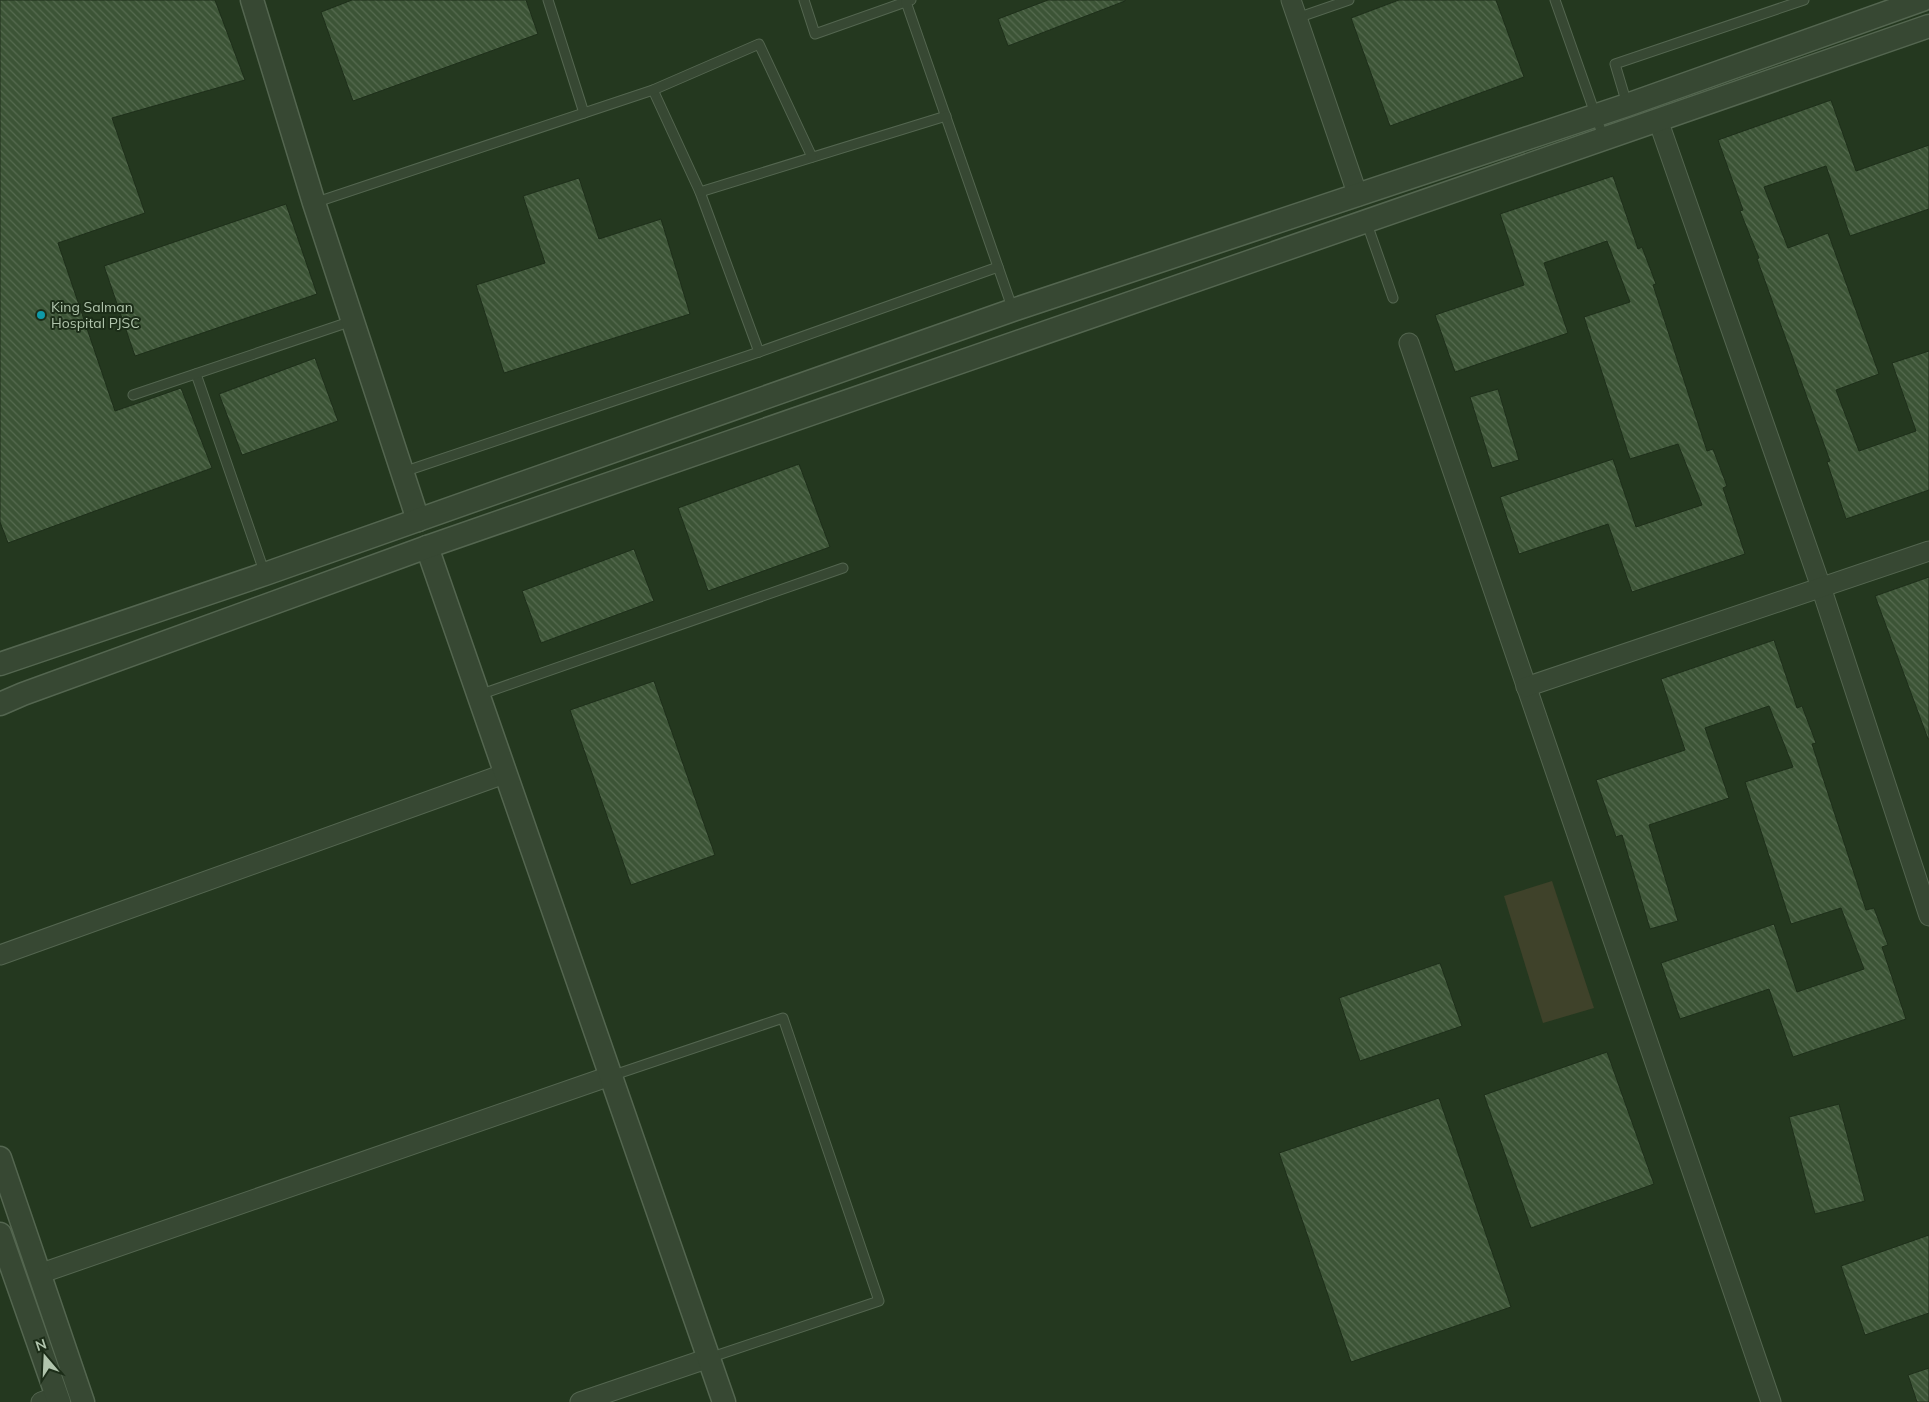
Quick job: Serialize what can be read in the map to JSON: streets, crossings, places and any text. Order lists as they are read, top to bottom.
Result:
{
  "places": ["King Salman Hospital PJSC"],
  "north": "top"
}
